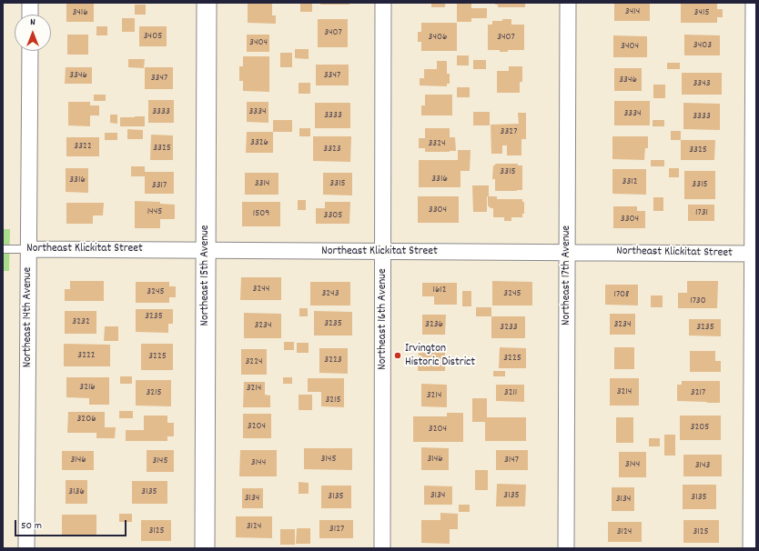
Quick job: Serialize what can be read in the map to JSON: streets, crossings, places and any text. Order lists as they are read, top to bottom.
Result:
{
  "streets": {
    "street": [
      "Northeast Klickitat Street",
      "Northeast 15th Avenue",
      "Northeast 17th Avenue",
      "Northeast 14th Avenue",
      "Northeast 16th Avenue"
    ]
  },
  "crossings": [
    ["Northeast Klickitat Street", "Northeast 15th Avenue"],
    ["Northeast Klickitat Street", "Northeast 17th Avenue"],
    ["Northeast Klickitat Street", "Northeast 14th Avenue"],
    ["Northeast Klickitat Street", "Northeast 16th Avenue"]
  ],
  "places": ["Irvington Historic District"],
  "house_numbers": [
    "3414",
    "3416",
    "3415",
    "3407",
    "3405",
    "3406",
    "3407",
    "3404",
    "3403",
    "3404",
    "3346",
    "3347",
    "3347",
    "3346",
    "3343",
    "3333",
    "3334",
    "3334",
    "3333",
    "3333",
    "3327",
    "3326",
    "3324",
    "3322",
    "3325",
    "3323",
    "3325",
    "3315",
    "3316",
    "3316",
    "3312",
    "3314",
    "3315",
    "3315",
    "3317",
    "3304",
    "1445",
    "1731",
    "1509",
    "3305",
    "3304",
    "3244",
    "1612",
    "3245",
    "3243",
    "3245",
    "1708",
    "1730",
    "3235",
    "3232",
    "3235",
    "3236",
    "3234",
    "3234",
    "3233",
    "3235",
    "3222",
    "3225",
    "3225",
    "3223",
    "3224",
    "3216",
    "3214",
    "3214",
    "3215",
    "3211",
    "3217",
    "3214",
    "3215",
    "3206",
    "3204",
    "3205",
    "3204",
    "3145",
    "3146",
    "3146",
    "3147",
    "3145",
    "3144",
    "3144",
    "3143",
    "3136",
    "3135",
    "3134",
    "3135",
    "3135",
    "3135",
    "3134",
    "3134",
    "3124",
    "3127",
    "3125",
    "3124",
    "3125"
  ],
  "scale_bar": "50 m",
  "north": "top"
}
